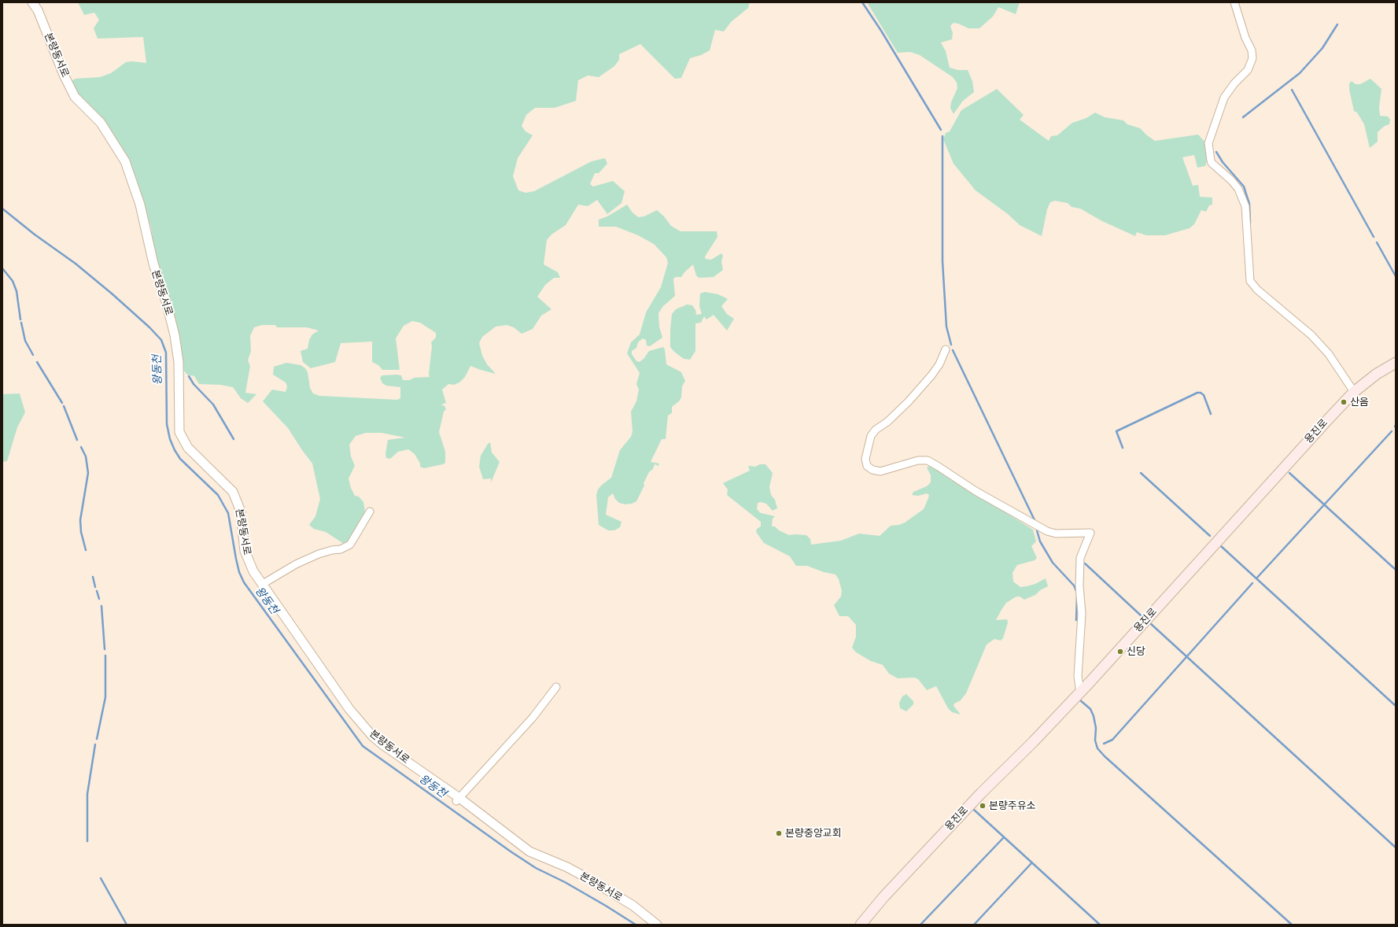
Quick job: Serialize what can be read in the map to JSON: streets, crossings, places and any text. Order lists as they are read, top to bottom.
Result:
{
  "streets": {
    "main road": ["용진로"],
    "street": ["본량동서로"]
  },
  "water": ["왕동천"],
  "places": [
    "산음",
    "신당",
    "본량주유소",
    "본량중앙교회"
  ]
}
